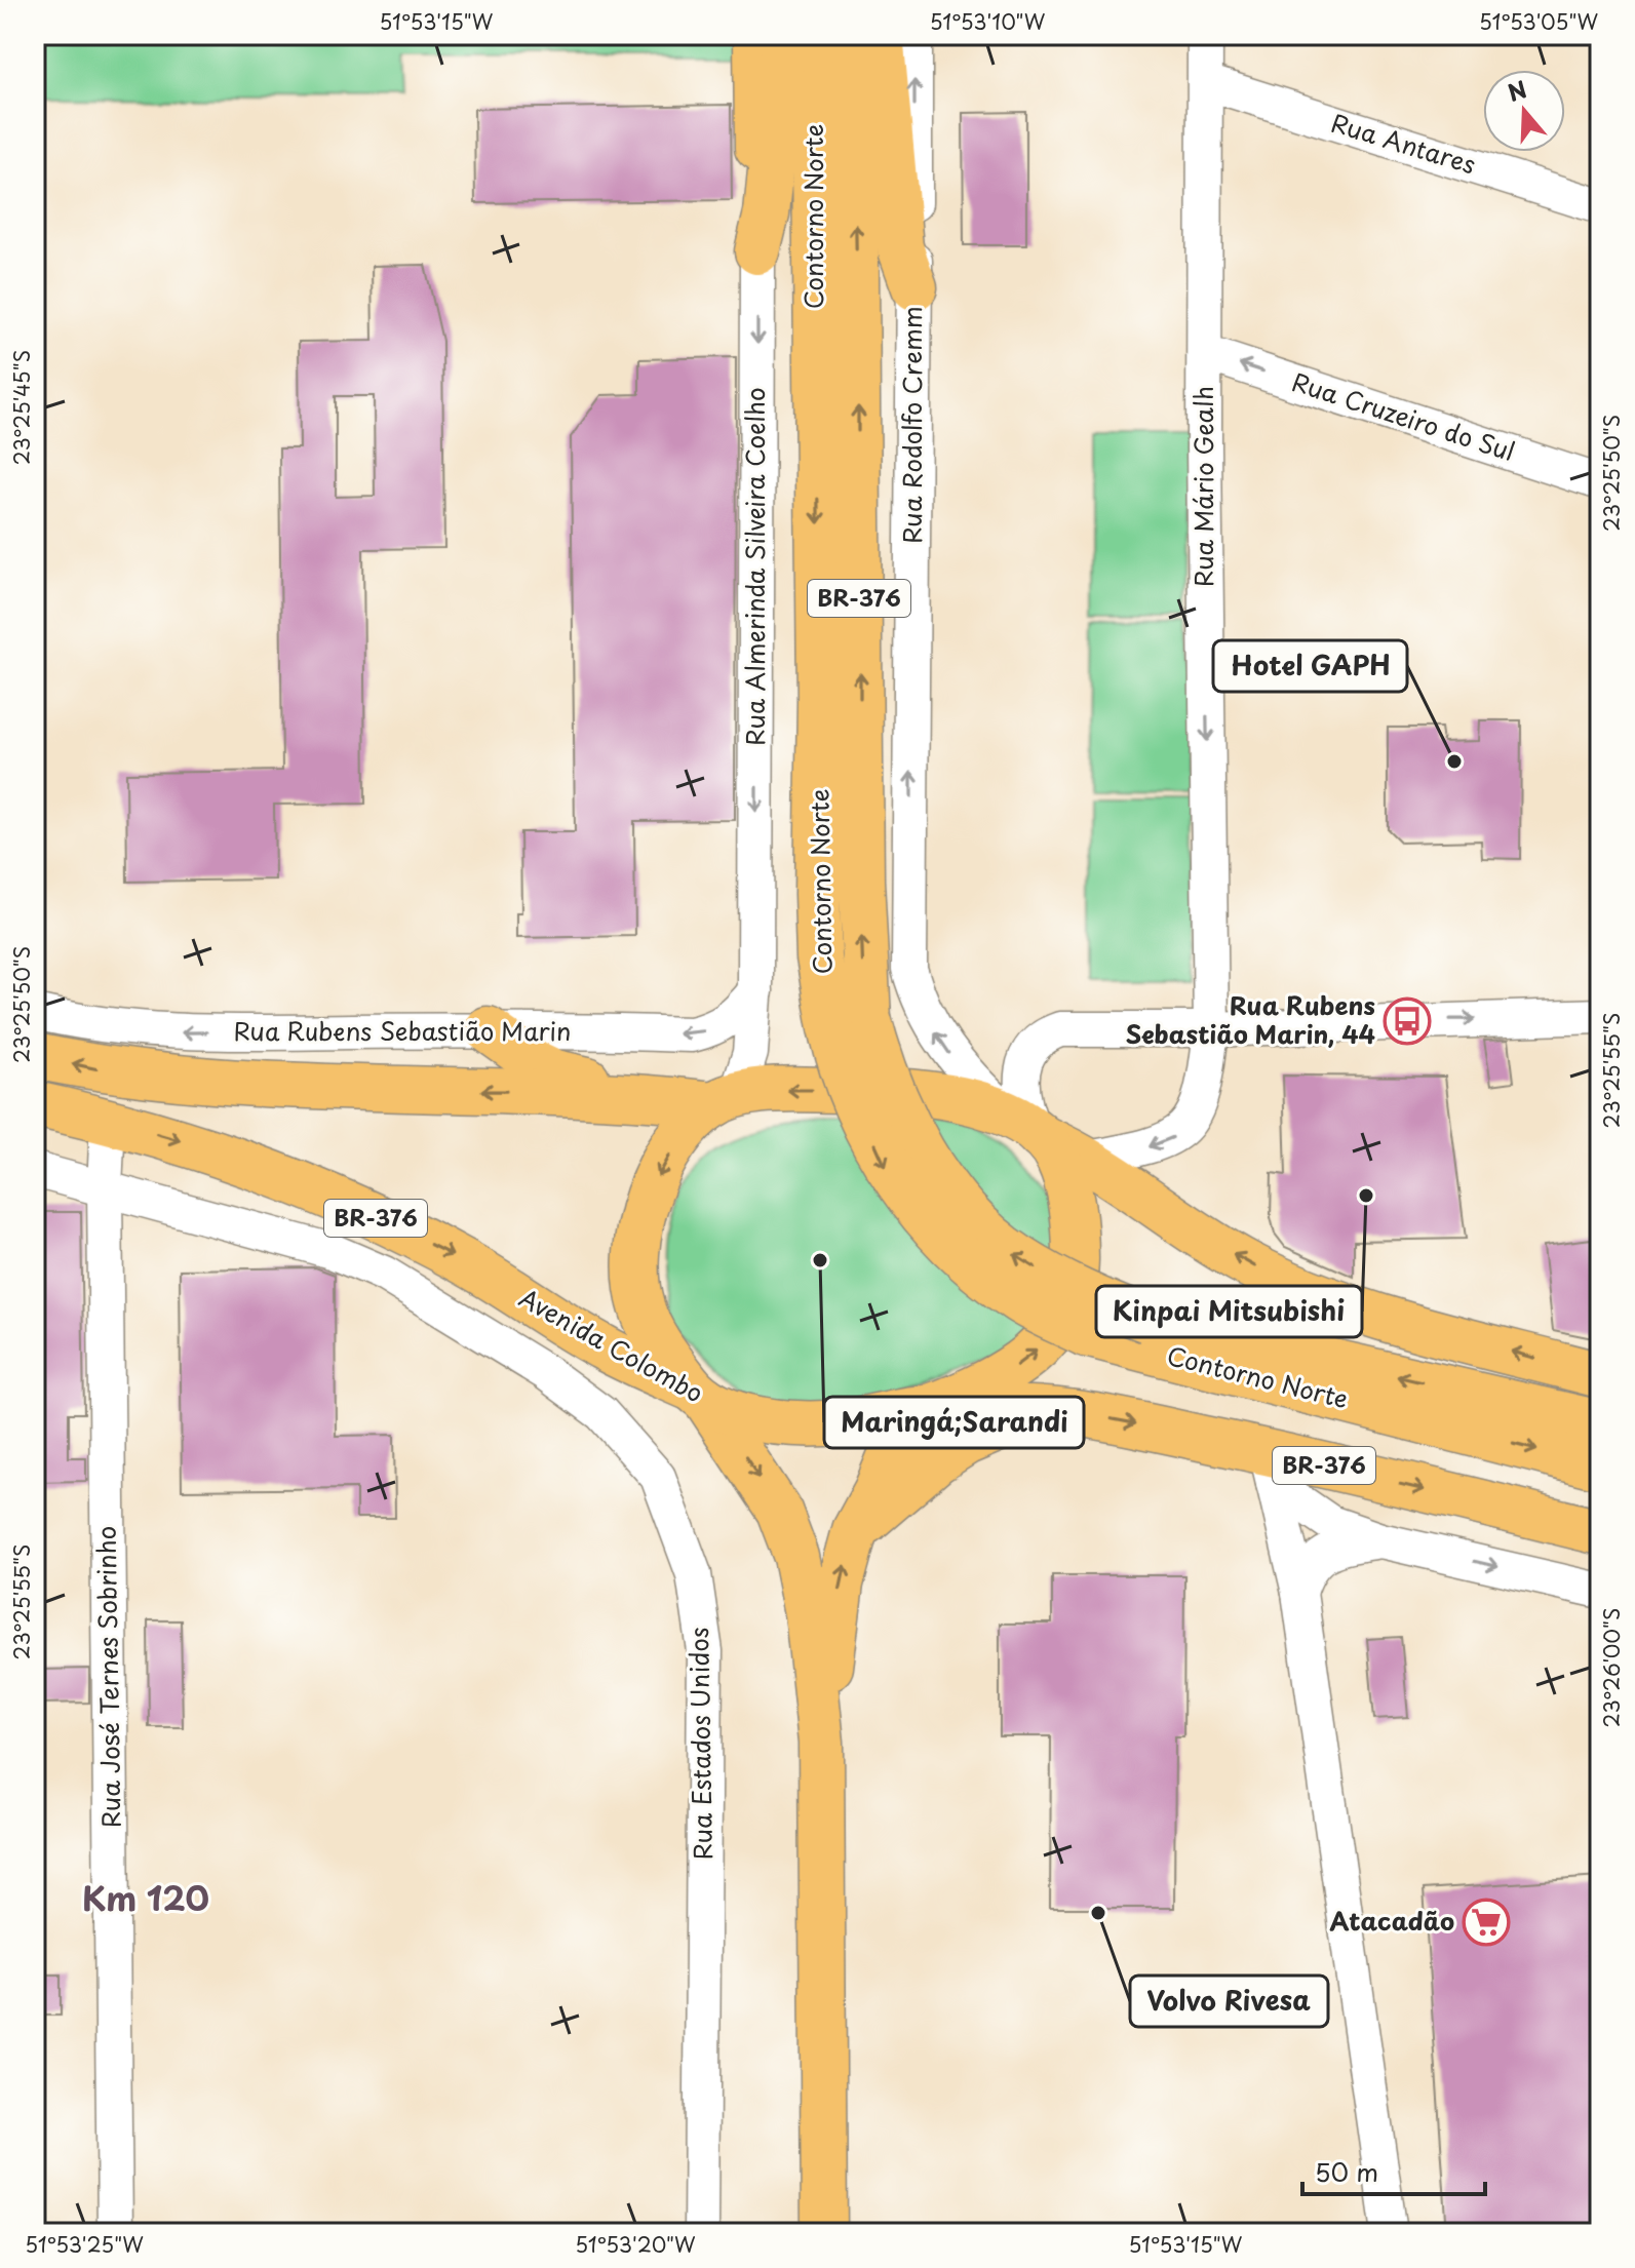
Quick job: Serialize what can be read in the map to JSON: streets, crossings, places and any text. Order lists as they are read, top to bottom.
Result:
{
  "streets": {
    "main road": [
      "Contorno Norte",
      "Rua Almerinda Silveira Coelho",
      "BR-376",
      "Avenida Colombo"
    ],
    "street": [
      "Rua Antares",
      "Rua Cruzeiro do Sul",
      "Rua Rodolfo Cremm",
      "Rua Mário Gealh",
      "Rua Rubens Sebastião Marin",
      "Rua José Ternes Sobrinho",
      "Rua Estados Unidos"
    ]
  },
  "crossings": [
    ["Rua Antares", "Rua Mário Gealh"],
    ["Rua Cruzeiro do Sul", "Rua Mário Gealh"],
    ["Rua Almerinda Silveira Coelho", "Rua Rubens Sebastião Marin"],
    ["Avenida Colombo", "Rua José Ternes Sobrinho"],
    ["Rua José Ternes Sobrinho", "Rua Estados Unidos"]
  ],
  "one_way": [
    "Rua Cruzeiro do Sul",
    "Rua Rodolfo Cremm",
    "Rua Mário Gealh",
    "Rua Almerinda Silveira Coelho",
    "Rua Rubens Sebastião Marin"
  ],
  "districts": ["Km 120"],
  "places": {
    "other": [
      "Hotel GAPH",
      "Kinpai Mitsubishi",
      "Maringá;Sarandi",
      "Volvo Rivesa"
    ],
    "bus stop": ["Rua Rubens Sebastião Marin, 44"],
    "supermarket": ["Atacadão"]
  },
  "scale_bar": "50 m",
  "north": "top",
  "coordinates": [
    "51°53'15\"W",
    "51°53'10\"W",
    "51°53'05\"W",
    "23°25'45\"S",
    "23°25'50\"S",
    "23°25'55\"S",
    "23°26'00\"S",
    "51°53'25\"W",
    "51°53'20\"W"
  ]
}
